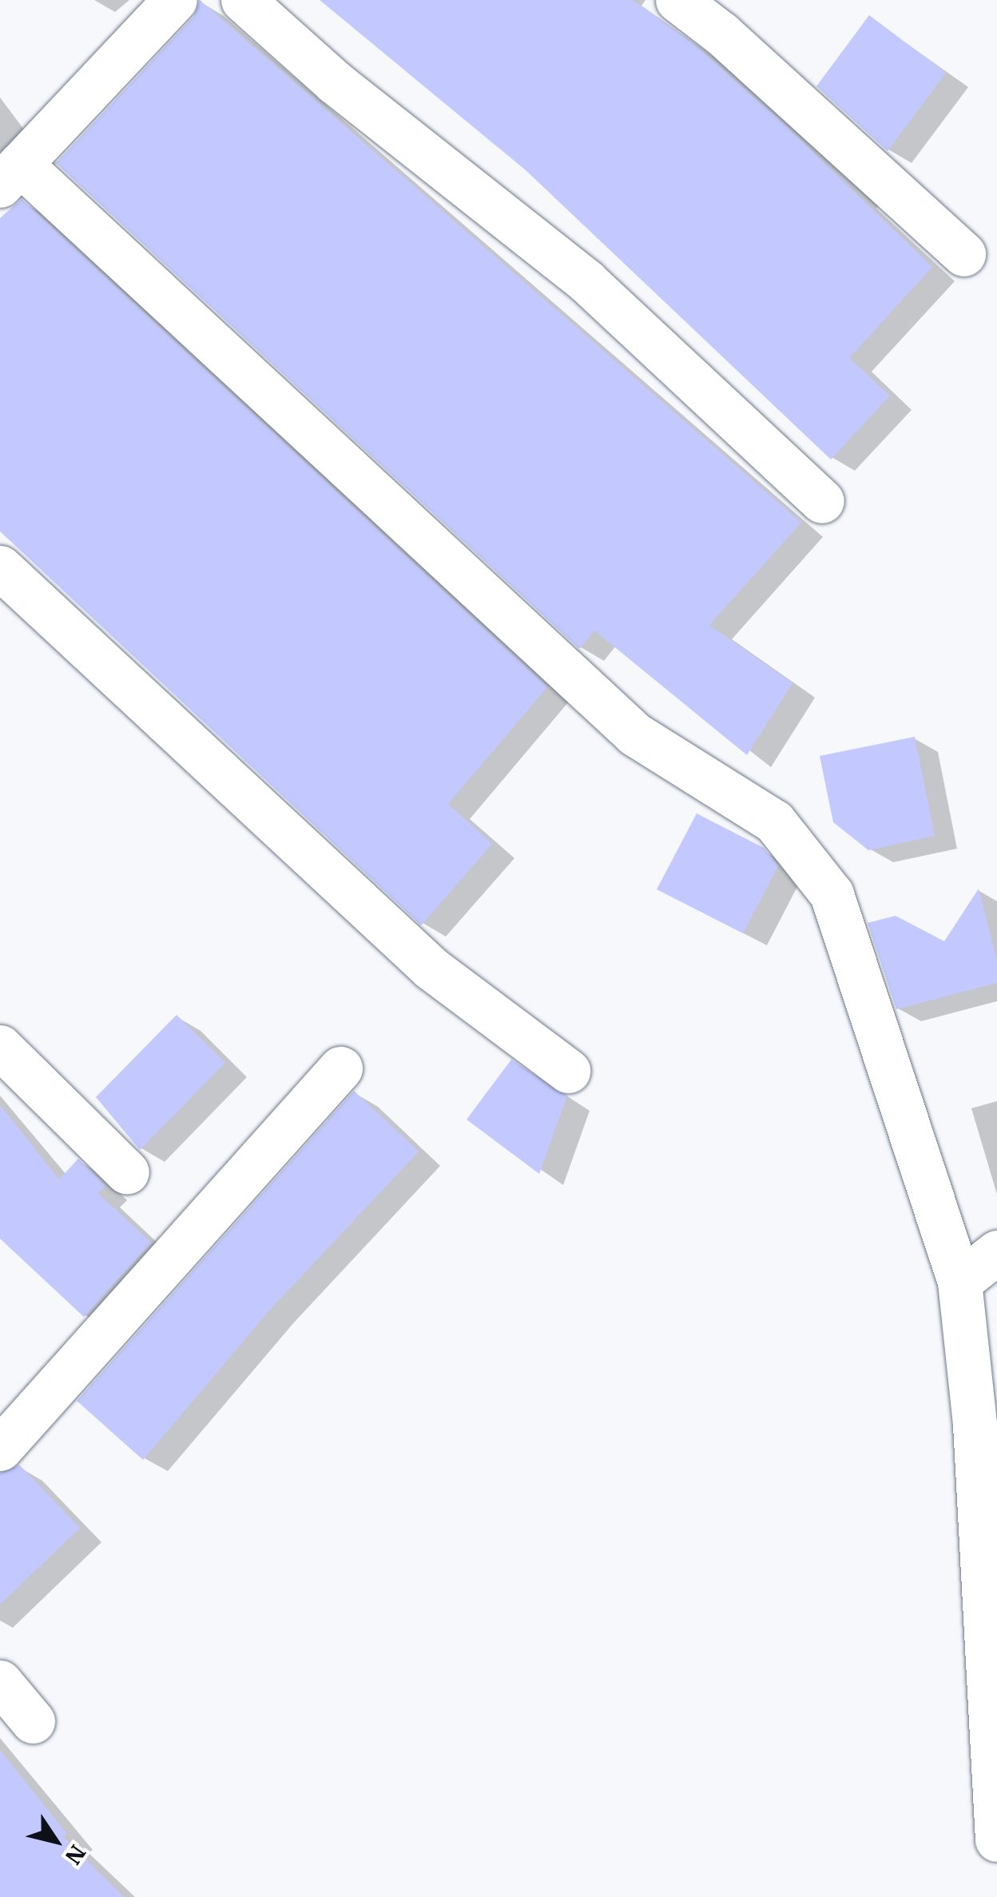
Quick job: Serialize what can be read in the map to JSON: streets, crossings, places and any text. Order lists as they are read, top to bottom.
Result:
{
  "north": "bottom right"
}
